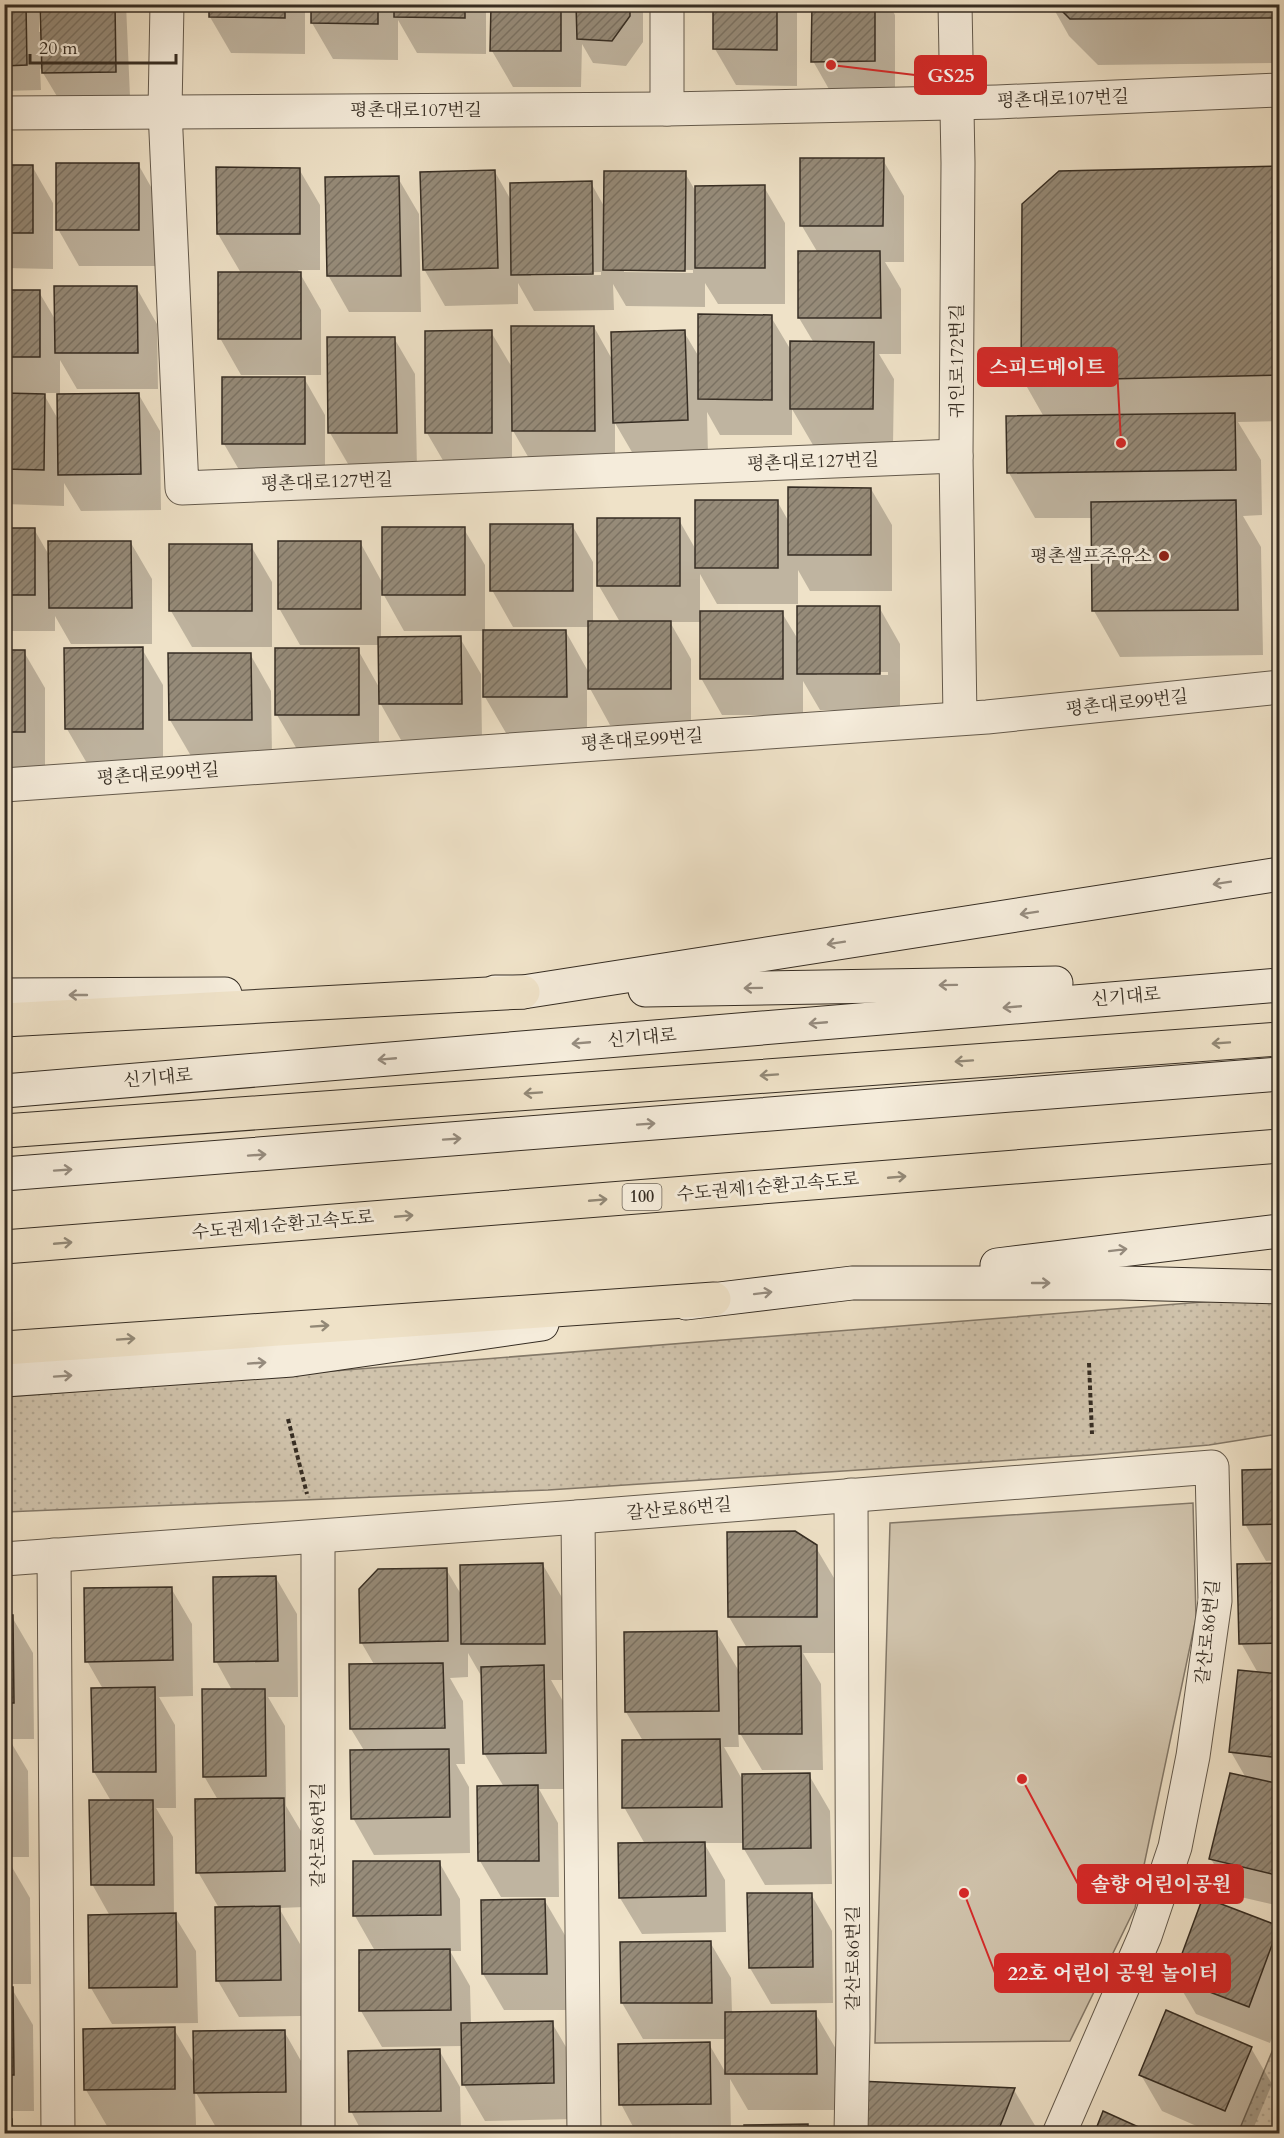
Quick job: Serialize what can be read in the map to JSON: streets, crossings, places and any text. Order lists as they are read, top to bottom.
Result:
{
  "streets": {
    "highway": ["수도권제1순환고속도로", "100"],
    "street": [
      "평촌대로107번길",
      "귀인로172번길",
      "평촌대로127번길",
      "평촌대로99번길",
      "신기대로",
      "갈산로86번길"
    ]
  },
  "crossings": [
    ["평촌대로107번길", "귀인로172번길"],
    ["평촌대로107번길", "평촌대로127번길"],
    ["귀인로172번길", "평촌대로127번길"],
    ["귀인로172번길", "평촌대로99번길"]
  ],
  "places": [
    "GS25",
    "스피드메이트",
    "평촌셀프주유소",
    "솔향 어린이공원",
    "22호 어린이 공원 놀이터"
  ],
  "scale_bar": "20 m"
}
